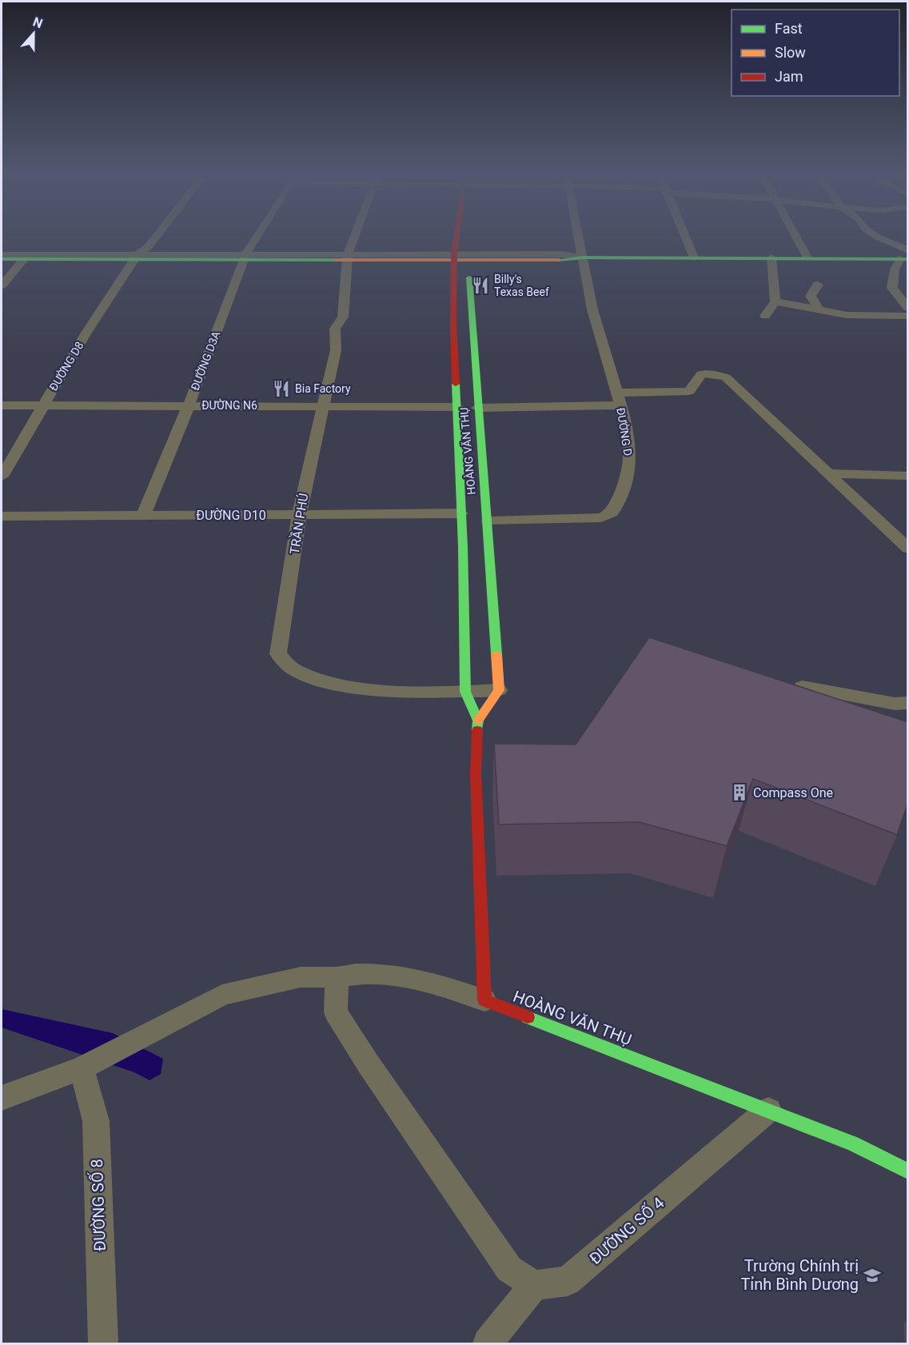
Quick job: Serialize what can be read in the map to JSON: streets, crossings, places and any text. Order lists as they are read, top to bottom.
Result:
{
  "streets": {
    "street": [
      "ĐƯỜNG D3A",
      "ĐƯỜNG D8",
      "ĐƯỜNG N6",
      "ĐƯỜNG D",
      "HOÀNG VĂN THỤ",
      "ĐƯỜNG D10",
      "TRẦN PHÚ",
      "ĐƯỜNG SỐ 8",
      "ĐƯỜNG SỐ 4"
    ]
  },
  "crossings": [
    ["ĐƯỜNG D3A", "ĐƯỜNG N6"],
    ["ĐƯỜNG D3A", "ĐƯỜNG D10"],
    ["ĐƯỜNG D8", "ĐƯỜNG N6"],
    ["ĐƯỜNG N6", "HOÀNG VĂN THỤ"],
    ["ĐƯỜNG N6", "TRẦN PHÚ"],
    ["ĐƯỜNG D", "HOÀNG VĂN THỤ"],
    ["HOÀNG VĂN THỤ", "ĐƯỜNG D10"],
    ["HOÀNG VĂN THỤ", "TRẦN PHÚ"],
    ["HOÀNG VĂN THỤ", "ĐƯỜNG SỐ 4"],
    ["ĐƯỜNG D10", "TRẦN PHÚ"]
  ],
  "places": {
    "restaurant": ["Billy's Texas Beef", "Bia Factory"],
    "building": ["Compass One"],
    "school or university": ["Trường Chính trị Tỉnh Bình Dương"]
  },
  "legend": ["Fast", "Slow", "Jam"],
  "north": "top"
}
